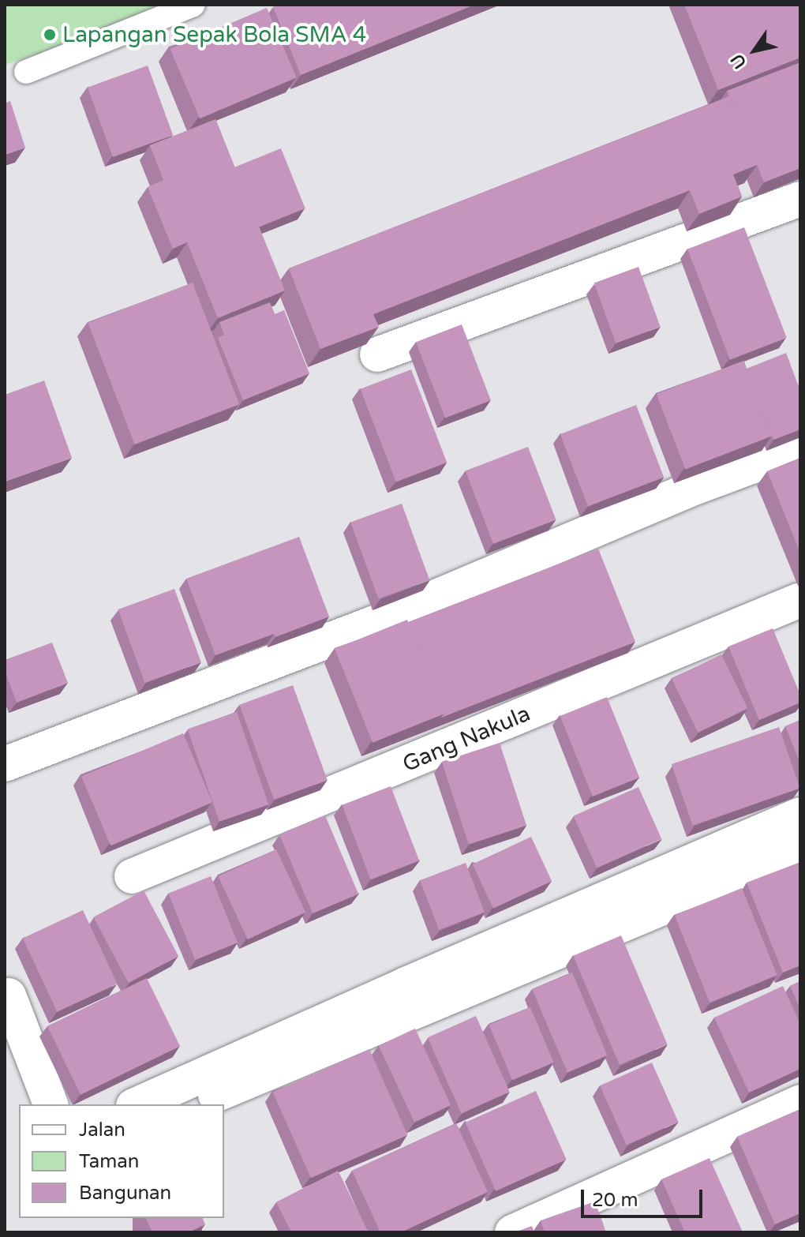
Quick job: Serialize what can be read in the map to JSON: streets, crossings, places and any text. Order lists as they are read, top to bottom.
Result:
{
  "streets": {
    "street": ["Gang Nakula"]
  },
  "places": ["Lapangan Sepak Bola SMA 4"],
  "legend": ["Jalan", "Taman", "Bangunan"],
  "scale_bar": "20 m",
  "north": "bottom left"
}
